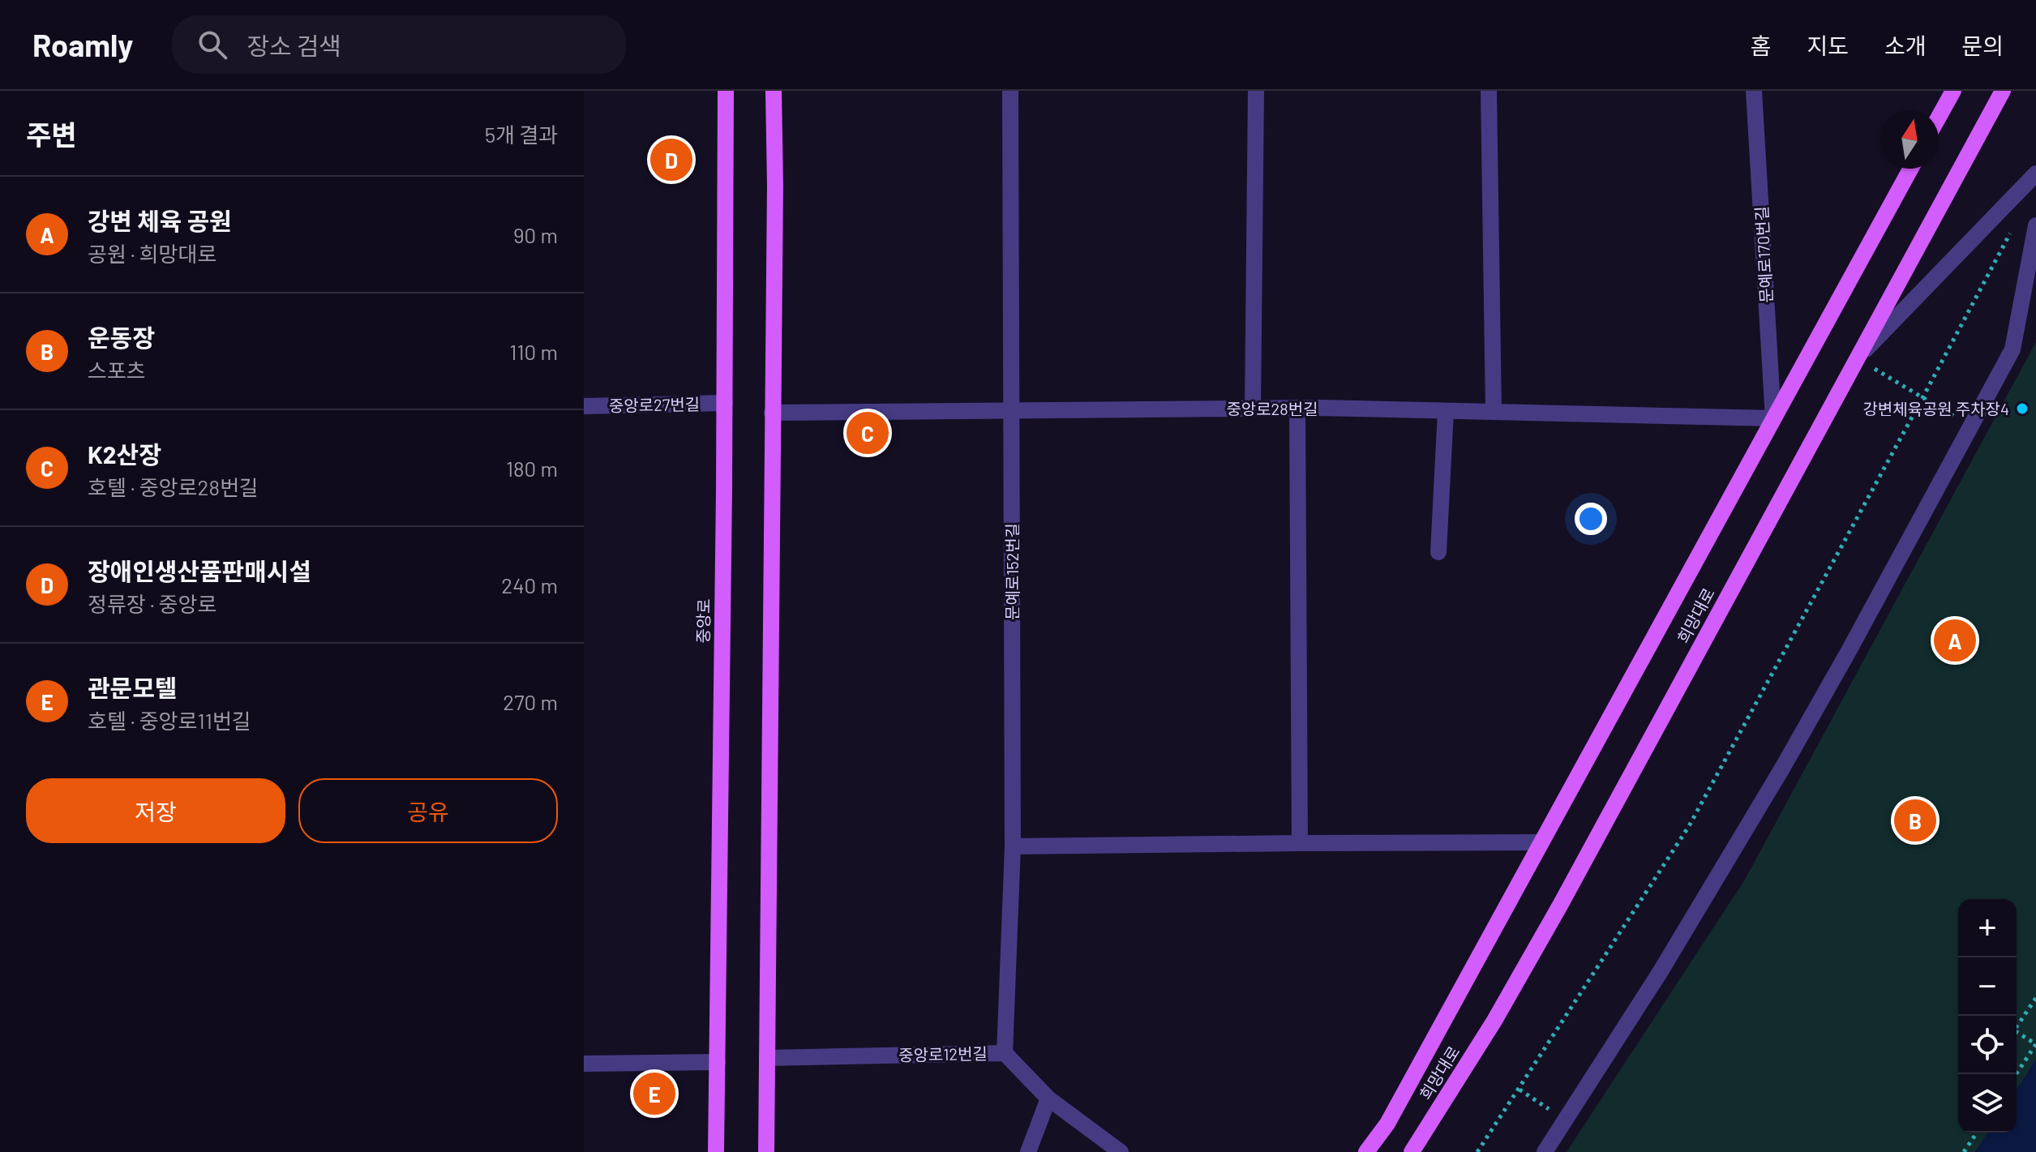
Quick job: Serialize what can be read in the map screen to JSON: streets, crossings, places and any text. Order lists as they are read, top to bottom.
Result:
{
  "streets": {
    "main road": ["희망대로", "중앙로"],
    "street": [
      "문예로170번길",
      "중앙로27번길",
      "중앙로28번길",
      "문예로152번길",
      "중앙로12번길"
    ]
  },
  "crossings": [
    ["문예로170번길", "중앙로28번길"],
    ["문예로170번길", "희망대로"],
    ["중앙로27번길", "중앙로"],
    ["중앙로28번길", "문예로152번길"],
    ["중앙로28번길", "희망대로"],
    ["문예로152번길", "중앙로12번길"]
  ],
  "places": ["강변체육공원 주차장4"],
  "north": "top",
  "page": {
    "header": "Roamly",
    "search": "장소 검색",
    "nav": [
      "홈",
      "지도",
      "소개",
      "문의"
    ],
    "heading": ["주변", "5개 결과"],
    "pins": [
      "D",
      "C",
      "A",
      "B",
      "E"
    ],
    "list": [
      {
        "mark": "A",
        "name": "강변 체육 공원",
        "note": "공원 · 희망대로",
        "value": "90 m"
      },
      {
        "mark": "B",
        "name": "운동장",
        "note": "스포츠",
        "value": "110 m"
      },
      {
        "mark": "C",
        "name": "K2산장",
        "note": "호텔 · 중앙로28번길",
        "value": "180 m"
      },
      {
        "mark": "D",
        "name": "장애인생산품판매시설",
        "note": "정류장 · 중앙로",
        "value": "240 m"
      },
      {
        "mark": "E",
        "name": "관문모텔",
        "note": "호텔 · 중앙로11번길",
        "value": "270 m"
      }
    ],
    "buttons": ["저장", "공유"],
    "map_buttons": ["+", "−"]
  }
}
